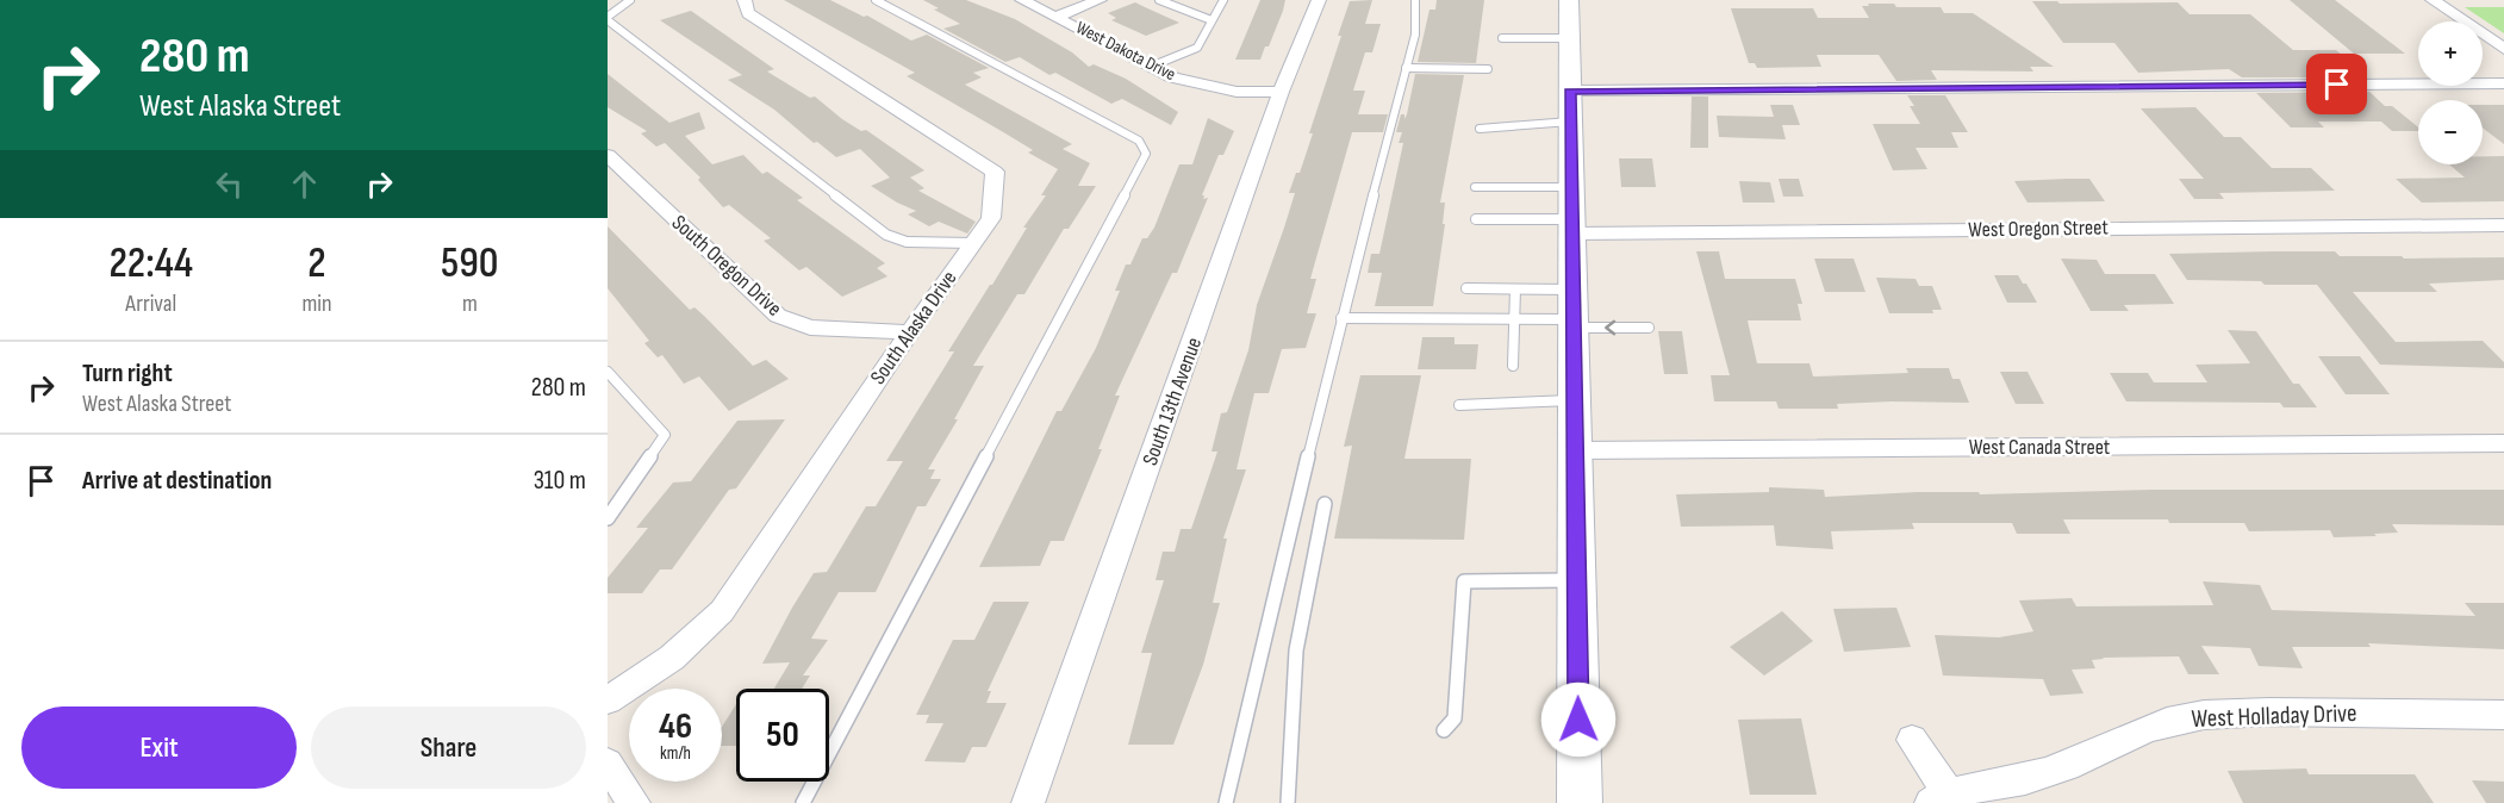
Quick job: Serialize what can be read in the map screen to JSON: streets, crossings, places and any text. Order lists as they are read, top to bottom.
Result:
{
  "streets": {
    "street": [
      "West Dakota Drive",
      "West Oregon Street",
      "South Oregon Drive",
      "South Alaska Drive",
      "South 13th Avenue",
      "West Canada Street",
      "West Holladay Drive"
    ]
  },
  "crossings": [
    ["West Dakota Drive", "South 13th Avenue"],
    ["South Oregon Drive", "South Alaska Drive"]
  ],
  "page": {
    "turn": ["280 m", "West Alaska Street"],
    "map_buttons": ["+", "−"],
    "eta": [
      "22:44",
      "Arrival",
      "2",
      "min",
      "590",
      "m"
    ],
    "list": [
      {
        "name": "Turn right",
        "note": "West Alaska Street",
        "value": "280 m"
      },
      {
        "name": "Arrive at destination",
        "value": "310 m"
      }
    ],
    "speed": "46 km/h",
    "limit": "50",
    "buttons": ["Exit", "Share"]
  }
}
